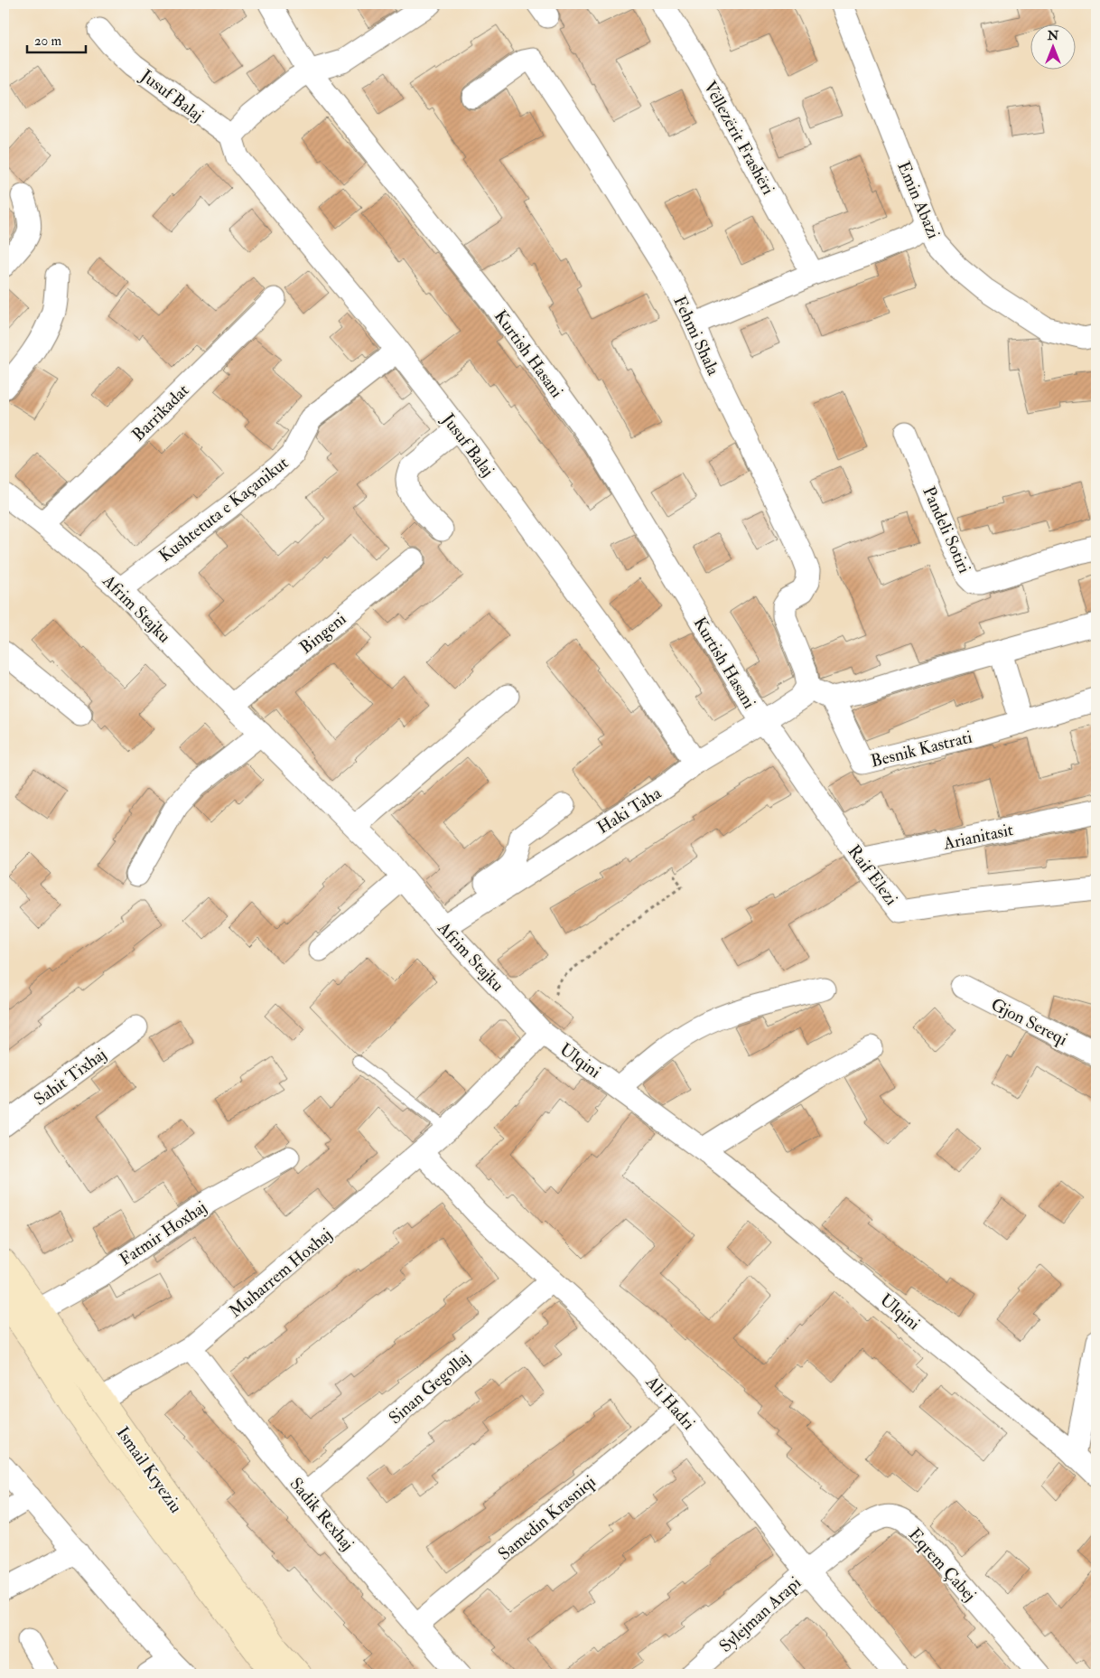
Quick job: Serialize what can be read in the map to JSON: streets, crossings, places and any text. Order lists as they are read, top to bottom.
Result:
{
  "streets": {
    "main road": ["Ismail Kryeziu"],
    "street": [
      "Jusuf Balaj",
      "Vëllezërit Frashëri",
      "Emin Abazi",
      "Fehmi Shala",
      "Kurtish Hasani",
      "Barrikadat",
      "Kushtetuta e Kaçanikut",
      "Pandeli Sotiri",
      "Afrim Stajku",
      "Bingeni",
      "Besnik Kastrati",
      "Haki Taha",
      "Arianitasit",
      "Raif Elezi",
      "Gjon Sereqi",
      "Ulqini",
      "Sahit Tixhaj",
      "Fatmir Hoxhaj",
      "Muharrem Hoxhaj",
      "Sinan Gegollaj",
      "Ali Hadri",
      "Sadik Rexhaj",
      "Samedin Krasniqi",
      "Eqrem Çabej",
      "Sylejman Arapi"
    ]
  },
  "crossings": [
    ["Jusuf Balaj", "Kushtetuta e Kaçanikut"],
    ["Jusuf Balaj", "Haki Taha"],
    ["Fehmi Shala", "Haki Taha"],
    ["Kurtish Hasani", "Haki Taha"],
    ["Kurtish Hasani", "Raif Elezi"],
    ["Barrikadat", "Afrim Stajku"],
    ["Kushtetuta e Kaçanikut", "Afrim Stajku"],
    ["Afrim Stajku", "Bingeni"],
    ["Afrim Stajku", "Haki Taha"],
    ["Afrim Stajku", "Ulqini"],
    ["Afrim Stajku", "Muharrem Hoxhaj"],
    ["Haki Taha", "Raif Elezi"],
    ["Arianitasit", "Raif Elezi"],
    ["Ulqini", "Muharrem Hoxhaj"],
    ["Fatmir Hoxhaj", "Ismail Kryeziu"],
    ["Muharrem Hoxhaj", "Ali Hadri"],
    ["Muharrem Hoxhaj", "Ismail Kryeziu"],
    ["Muharrem Hoxhaj", "Sadik Rexhaj"],
    ["Sinan Gegollaj", "Ali Hadri"],
    ["Sinan Gegollaj", "Sadik Rexhaj"],
    ["Ali Hadri", "Samedin Krasniqi"],
    ["Ali Hadri", "Eqrem Çabej"],
    ["Ali Hadri", "Sylejman Arapi"],
    ["Sadik Rexhaj", "Samedin Krasniqi"],
    ["Eqrem Çabej", "Sylejman Arapi"]
  ],
  "scale_bar": "20 m",
  "north": "top"
}
